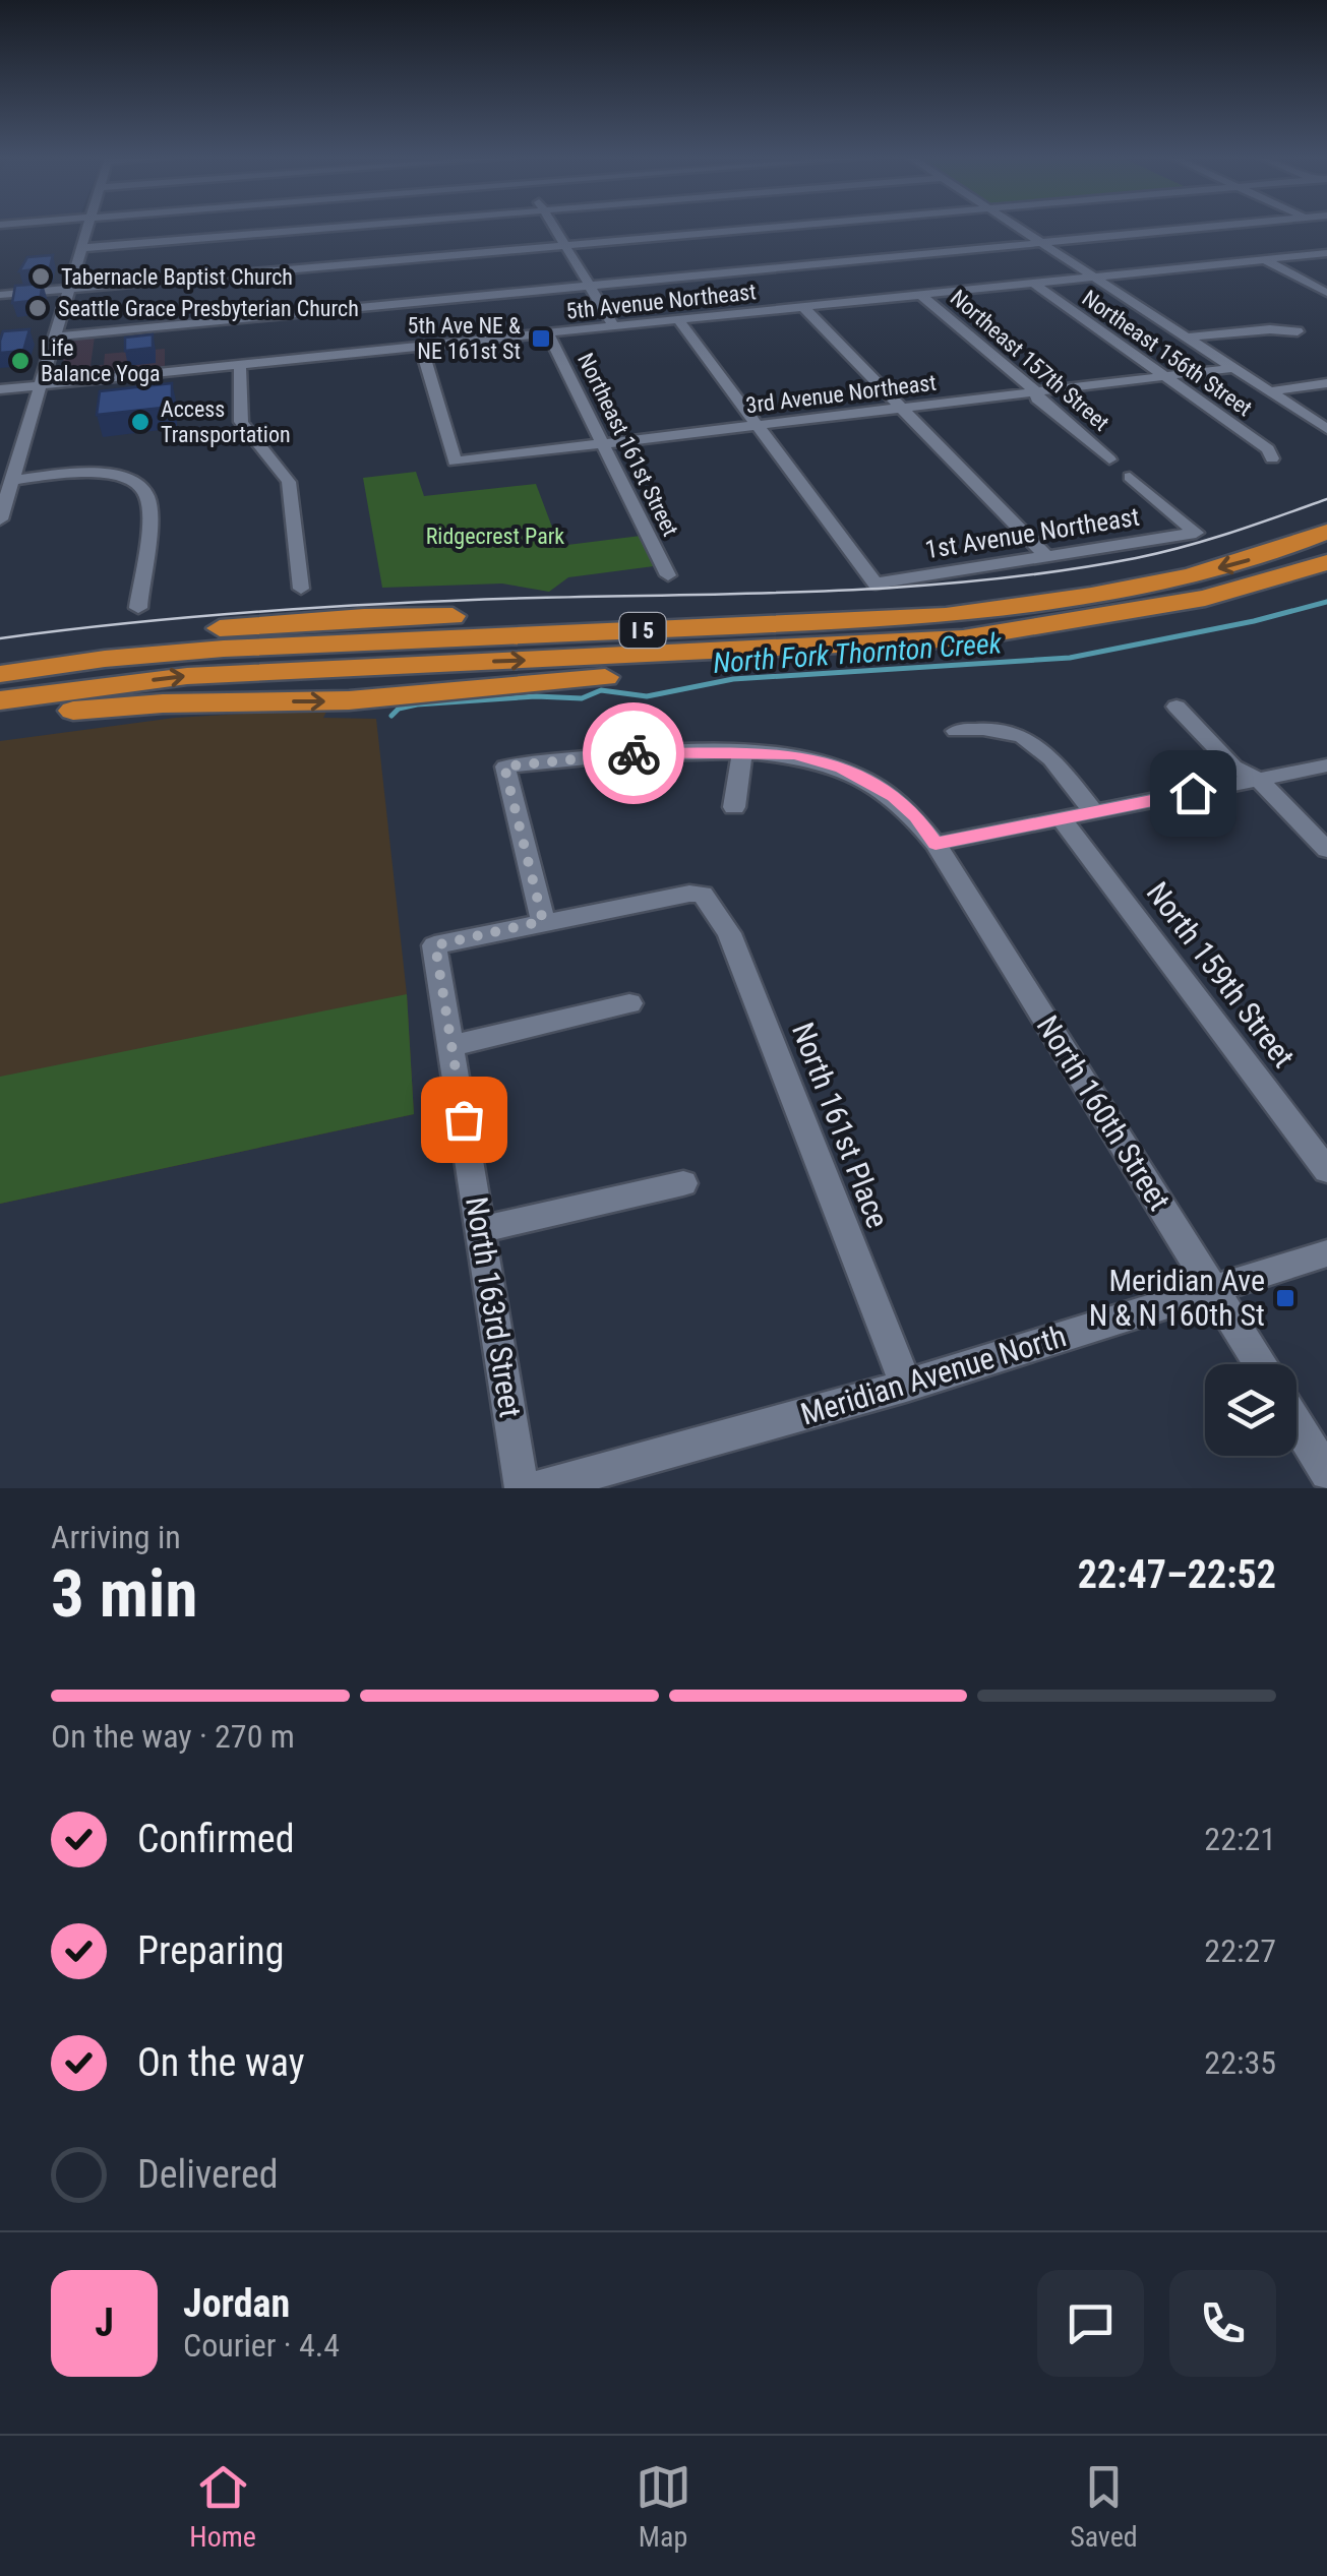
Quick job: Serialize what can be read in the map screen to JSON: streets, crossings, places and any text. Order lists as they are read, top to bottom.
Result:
{
  "streets": {
    "highway": ["I 5"],
    "street": [
      "5th Avenue Northeast",
      "Northeast 156th Street",
      "Northeast 157th Street",
      "3rd Avenue Northeast",
      "Northeast 161st Street",
      "1st Avenue Northeast",
      "North 159th Street",
      "North 160th Street",
      "North 161st Place",
      "North 163rd Street",
      "Meridian Avenue North"
    ]
  },
  "crossings": [
    ["5th Avenue Northeast", "Northeast 156th Street"],
    ["5th Avenue Northeast", "Northeast 157th Street"],
    ["5th Avenue Northeast", "3rd Avenue Northeast"],
    ["5th Avenue Northeast", "Northeast 161st Street"],
    ["Northeast 156th Street", "3rd Avenue Northeast"],
    ["Northeast 157th Street", "3rd Avenue Northeast"],
    ["3rd Avenue Northeast", "Northeast 161st Street"],
    ["3rd Avenue Northeast", "1st Avenue Northeast"],
    ["North 160th Street", "North 161st Place"],
    ["North 160th Street", "North 163rd Street"],
    ["North 160th Street", "Meridian Avenue North"],
    ["North 161st Place", "North 163rd Street"],
    ["North 161st Place", "Meridian Avenue North"]
  ],
  "water": ["North Fork Thornton Creek"],
  "parks": ["Ridgecrest Park"],
  "places": {
    "other": [
      "Tabernacle Baptist Church",
      "Seattle Grace Presbyterian Church",
      "Life Balance Yoga",
      "Access Transportation"
    ],
    "transit": ["5th Ave NE & NE 161st St", "Meridian Ave N & N 160th St"]
  },
  "page": {
    "heading": ["3 min", "Arriving in", "22:47–22:52"],
    "panel": ["Jordan", "Courier · 4.4"],
    "bar": "On the way · 270 m",
    "list": [
      ["Confirmed", "22:21"],
      ["Preparing", "22:27"],
      ["On the way", "22:35"],
      "Delivered"
    ],
    "round": "J",
    "tabs": ["Home", "Map", "Saved"]
  }
}
